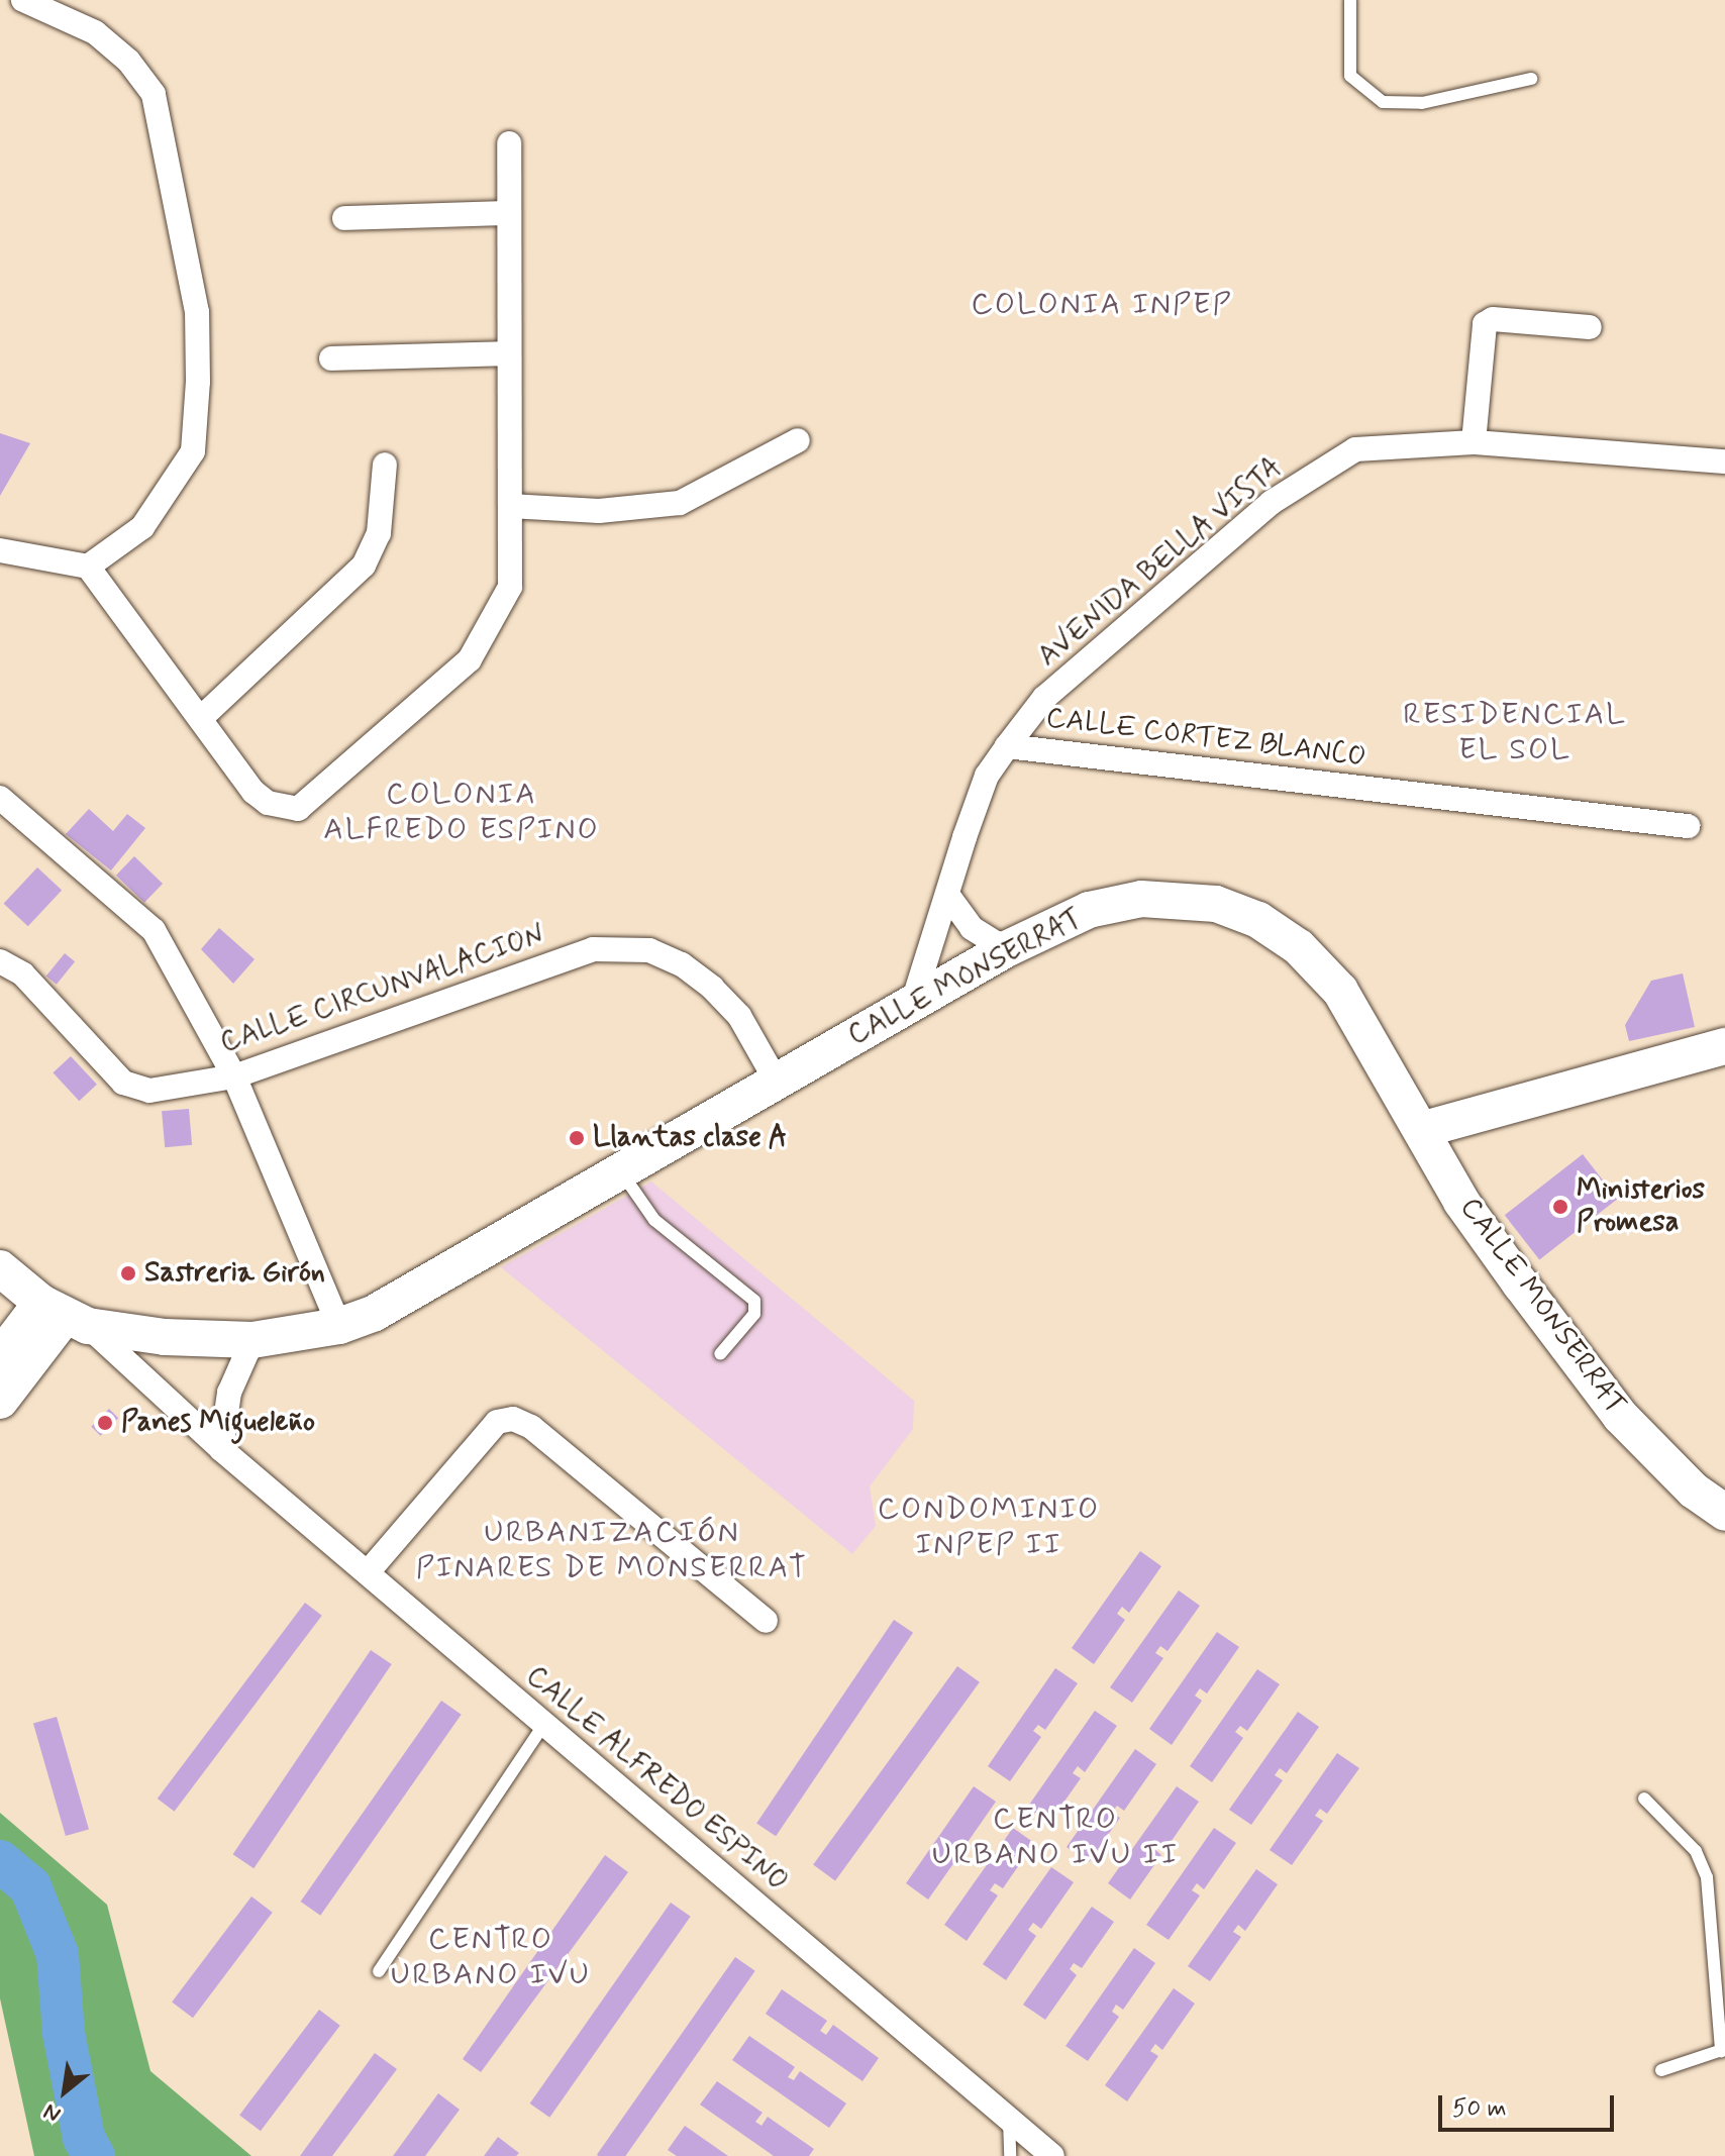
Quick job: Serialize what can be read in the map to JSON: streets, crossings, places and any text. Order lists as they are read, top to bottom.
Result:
{
  "streets": {
    "street": [
      "AVENIDA BELLA VISTA",
      "CALLE CORTEZ BLANCO",
      "CALLE MONSERRAT",
      "CALLE CIRCUNVALACION",
      "CALLE ALFREDO ESPINO"
    ]
  },
  "crossings": [
    ["AVENIDA BELLA VISTA", "CALLE CORTEZ BLANCO"],
    ["AVENIDA BELLA VISTA", "CALLE MONSERRAT"],
    ["CALLE MONSERRAT", "CALLE CIRCUNVALACION"],
    ["CALLE MONSERRAT", "CALLE ALFREDO ESPINO"]
  ],
  "districts": [
    "COLONIA INPEP",
    "RESIDENCIAL EL SOL",
    "COLONIA ALFREDO ESPINO",
    "CONDOMINIO INPEP II",
    "URBANIZACIÓN PINARES DE MONSERRAT",
    "CENTRO URBANO IVU II",
    "CENTRO URBANO IVU"
  ],
  "places": [
    "Llantas clase A",
    "Ministerios Promesa",
    "Sastreria Girón",
    "Panes Migueleño"
  ],
  "scale_bar": "50 m",
  "north": "bottom left"
}
